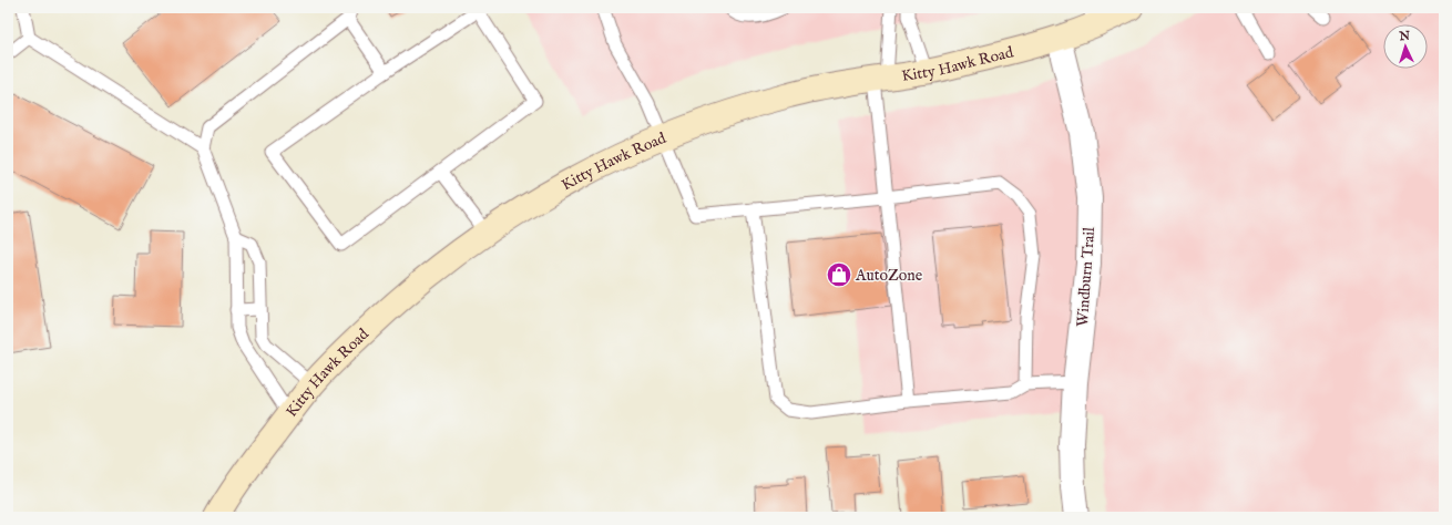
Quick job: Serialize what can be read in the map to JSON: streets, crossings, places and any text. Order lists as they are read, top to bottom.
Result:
{
  "streets": {
    "main road": ["Kitty Hawk Road"],
    "street": ["Windburn Trail"]
  },
  "crossings": [
    ["Kitty Hawk Road", "Windburn Trail"]
  ],
  "places": {
    "shop": ["AutoZone"]
  },
  "north": "top"
}
